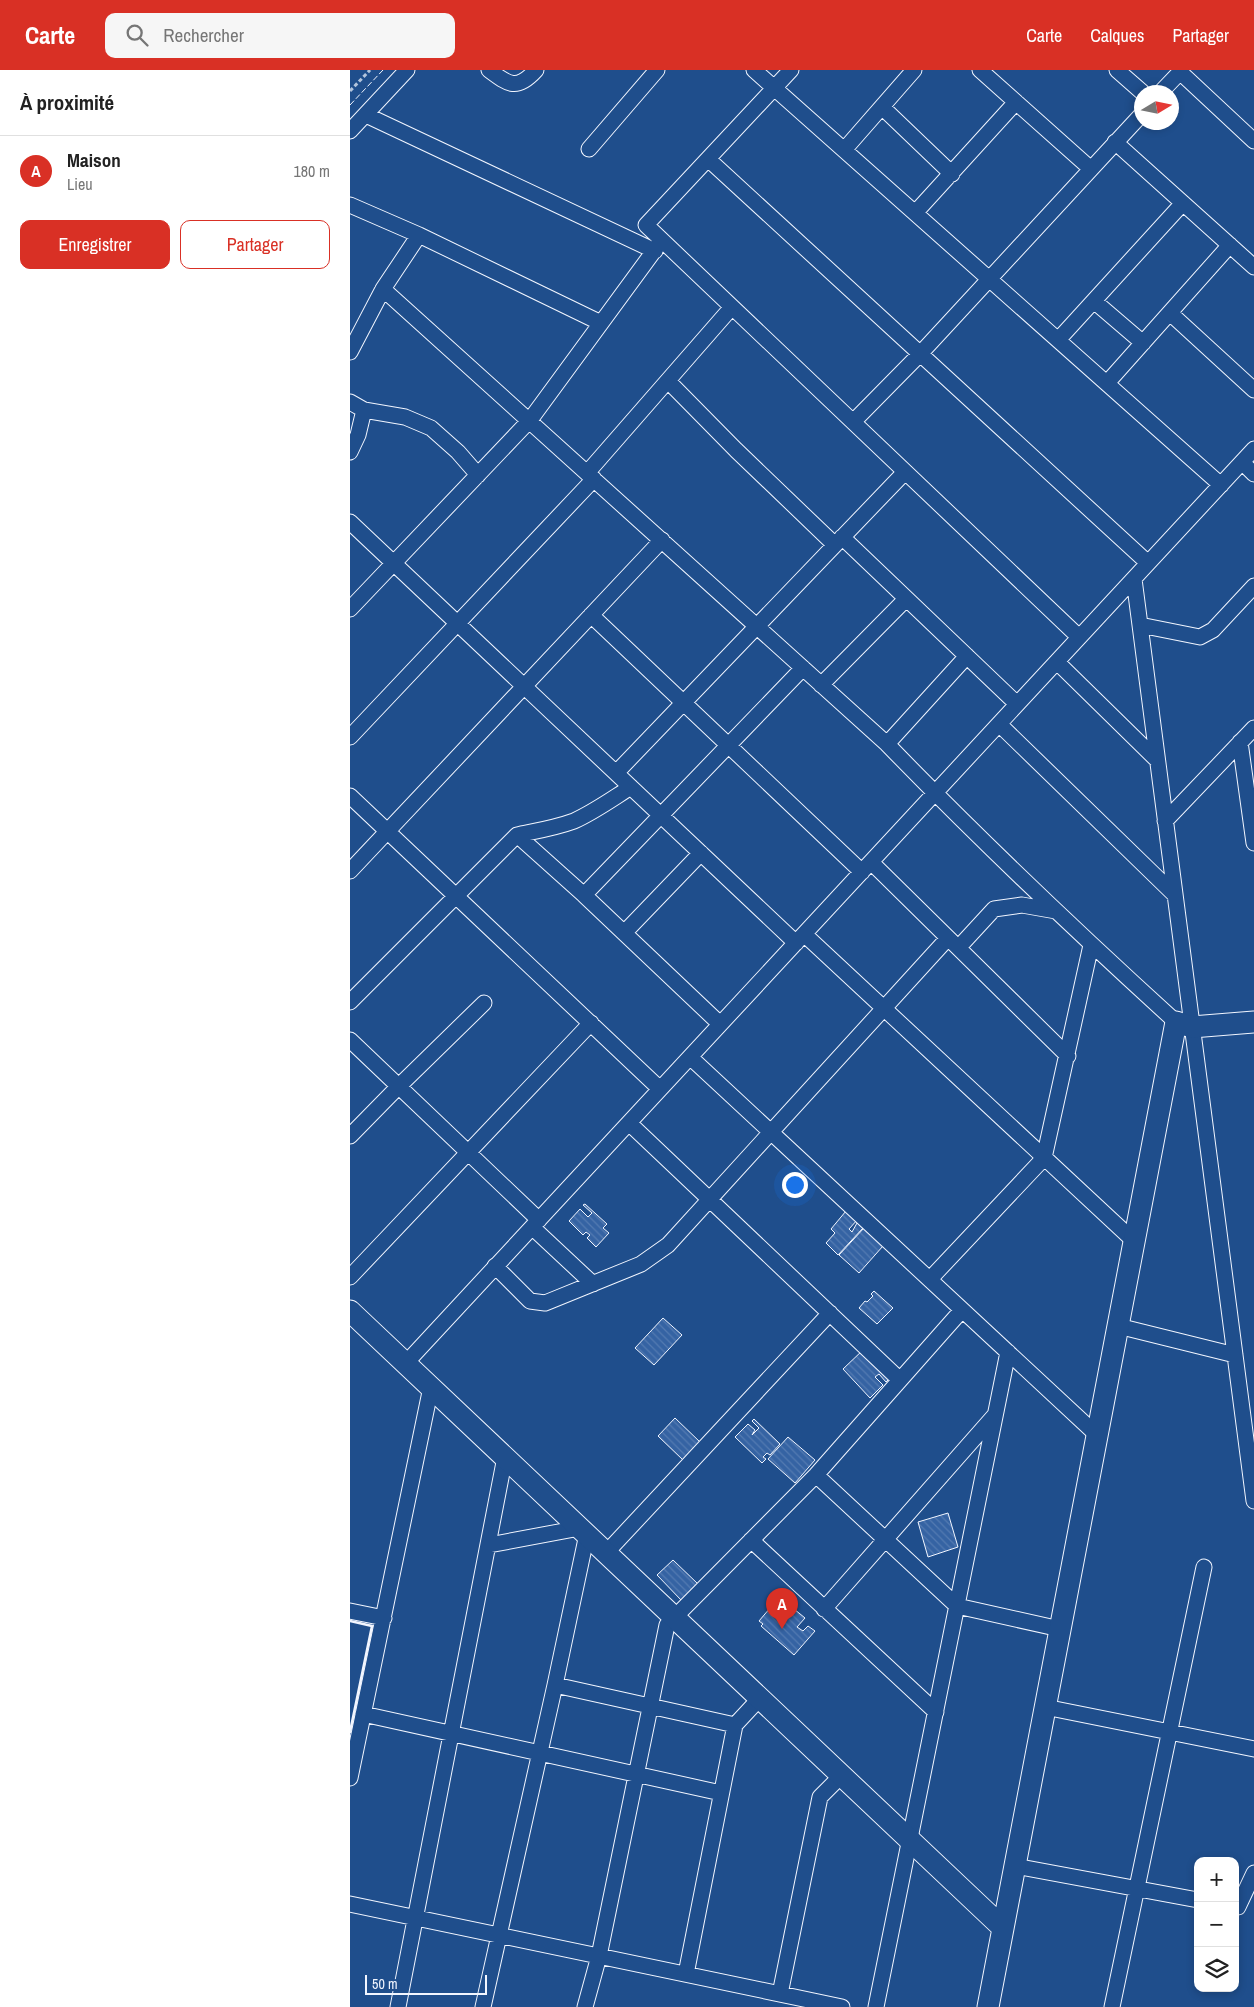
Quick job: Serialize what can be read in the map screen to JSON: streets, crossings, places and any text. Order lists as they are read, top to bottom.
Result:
{
  "scale_bar": "50 m",
  "north": "right",
  "page": {
    "header": "Carte",
    "search": "Rechercher",
    "nav": ["Carte", "Calques", "Partager"],
    "heading": "À proximité",
    "list": [
      {
        "mark": "A",
        "name": "Maison",
        "note": "Lieu",
        "value": "180 m"
      }
    ],
    "buttons": ["Enregistrer", "Partager"],
    "pins": "A",
    "map_buttons": ["+", "−"],
    "scale": "50 m"
  }
}
